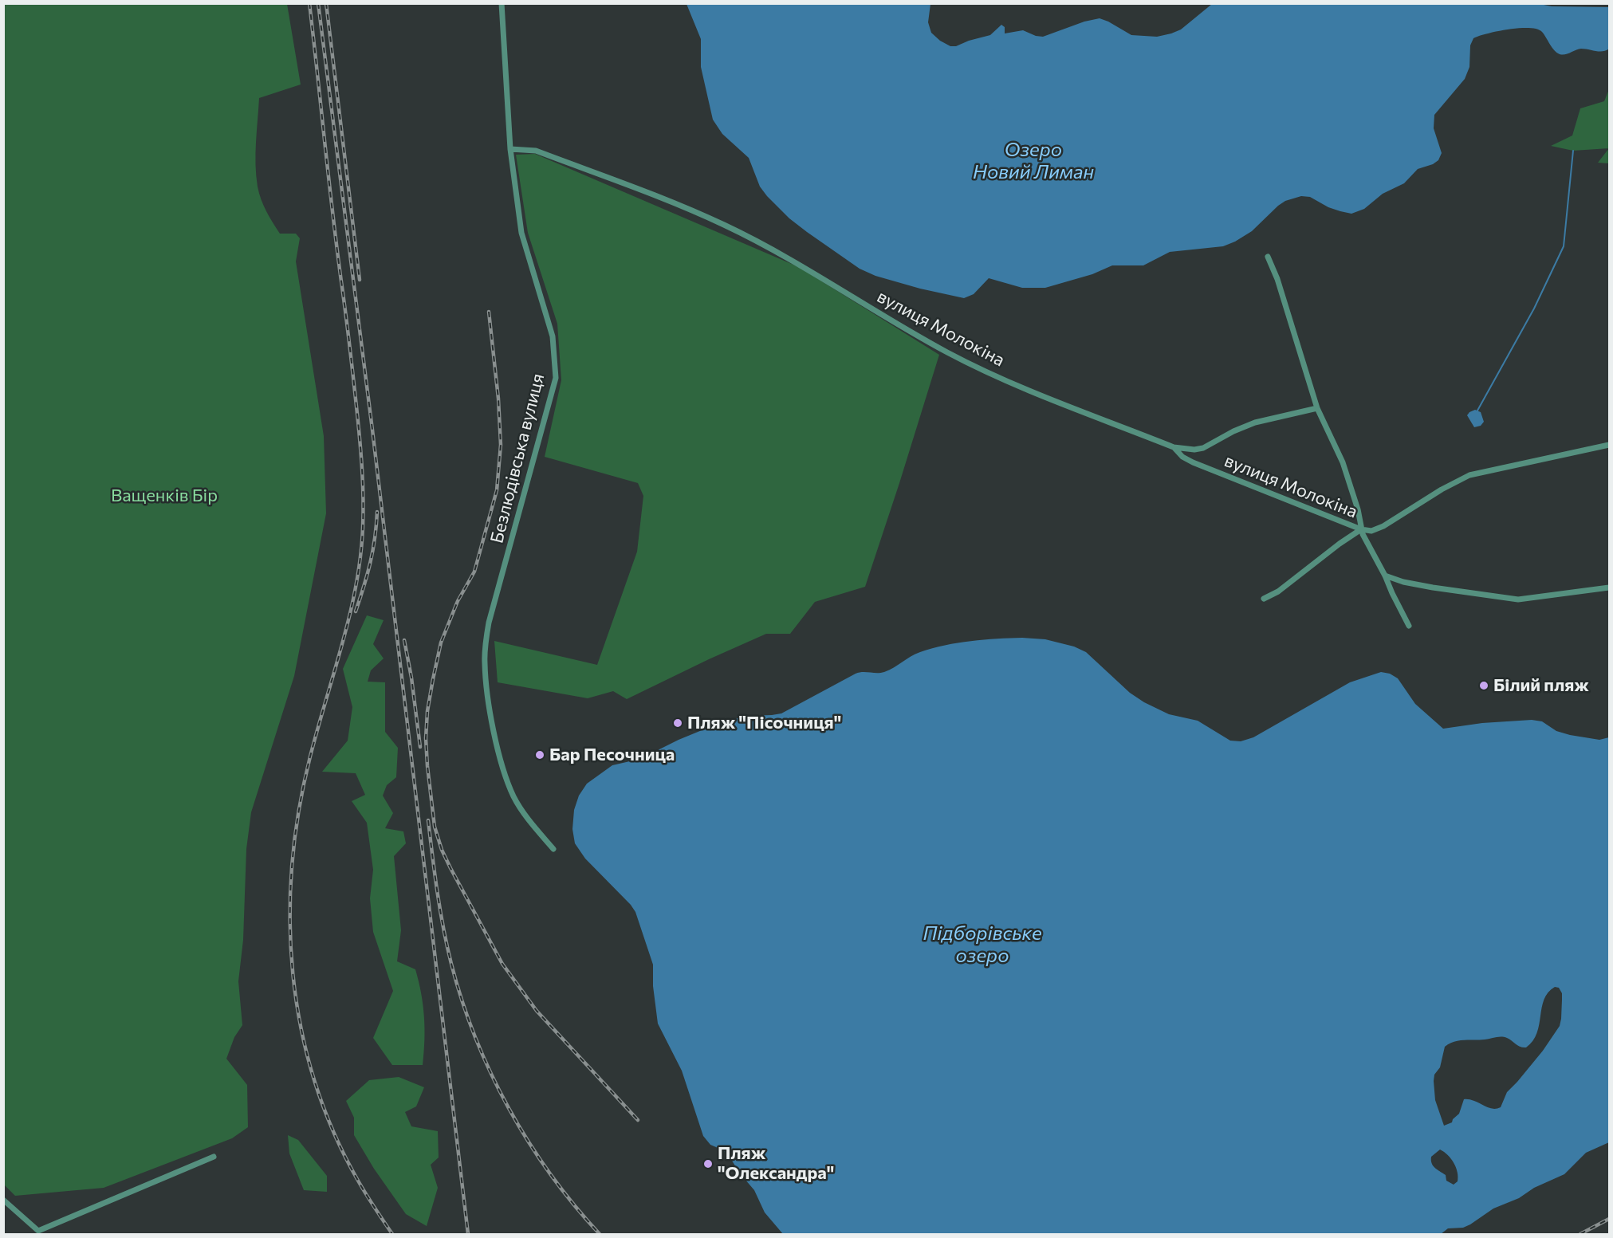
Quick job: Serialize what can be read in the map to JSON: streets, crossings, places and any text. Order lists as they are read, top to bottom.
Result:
{
  "streets": {
    "street": ["вулиця Молокіна", "Безлюдівська вулиця"]
  },
  "crossings": [
    ["вулиця Молокіна", "Безлюдівська вулиця"]
  ],
  "water": ["Озеро Новий Лиман", "Підборівське озеро"],
  "parks": ["Ващенків Бір"],
  "places": [
    "Білий пляж",
    "Пляж \"Пісочниця\"",
    "Бар Песочница",
    "Пляж \"Олександра\""
  ]
}
